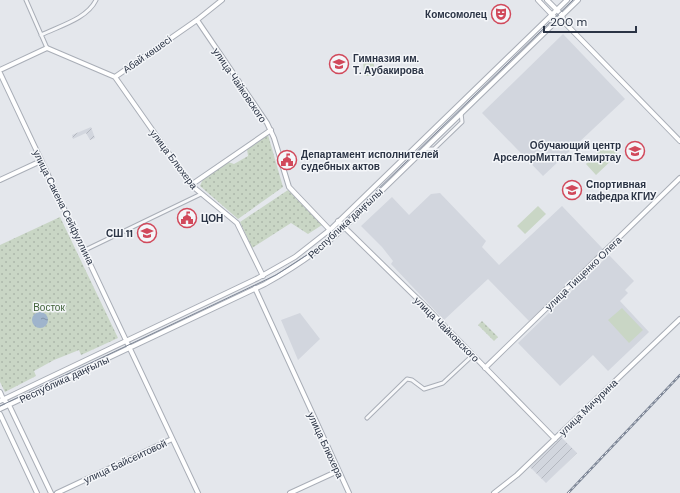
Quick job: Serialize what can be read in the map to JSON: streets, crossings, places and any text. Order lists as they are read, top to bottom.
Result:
{
  "streets": {
    "street": [
      "Абай көшесі",
      "улица Чайковского",
      "улица Блюхера",
      "улица Сакена Сейфуллина",
      "Республика даңғылы",
      "улица Тищенко Олега",
      "улица Мичурина",
      "улица Байсеитовой"
    ]
  },
  "crossings": [
    ["Абай көшесі", "улица Чайковского"],
    ["Абай көшесі", "улица Блюхера"],
    ["улица Чайковского", "Республика даңғылы"],
    ["улица Чайковского", "улица Тищенко Олега"],
    ["улица Чайковского", "улица Мичурина"],
    ["улица Блюхера", "Республика даңғылы"],
    ["улица Сакена Сейфуллина", "Республика даңғылы"]
  ],
  "parks": ["Восток"],
  "places": {
    "theatre": ["Комсомолец"],
    "school or university": [
      "Гимназия им. Т. Аубакирова",
      "Обучающий центр АрселорМиттал Темиртау",
      "Спортивная кафедра КГИУ",
      "СШ 11"
    ],
    "public building": ["Департамент исполнителей судебных актов", "ЦОН"]
  },
  "scale_bar": "200 m"
}
